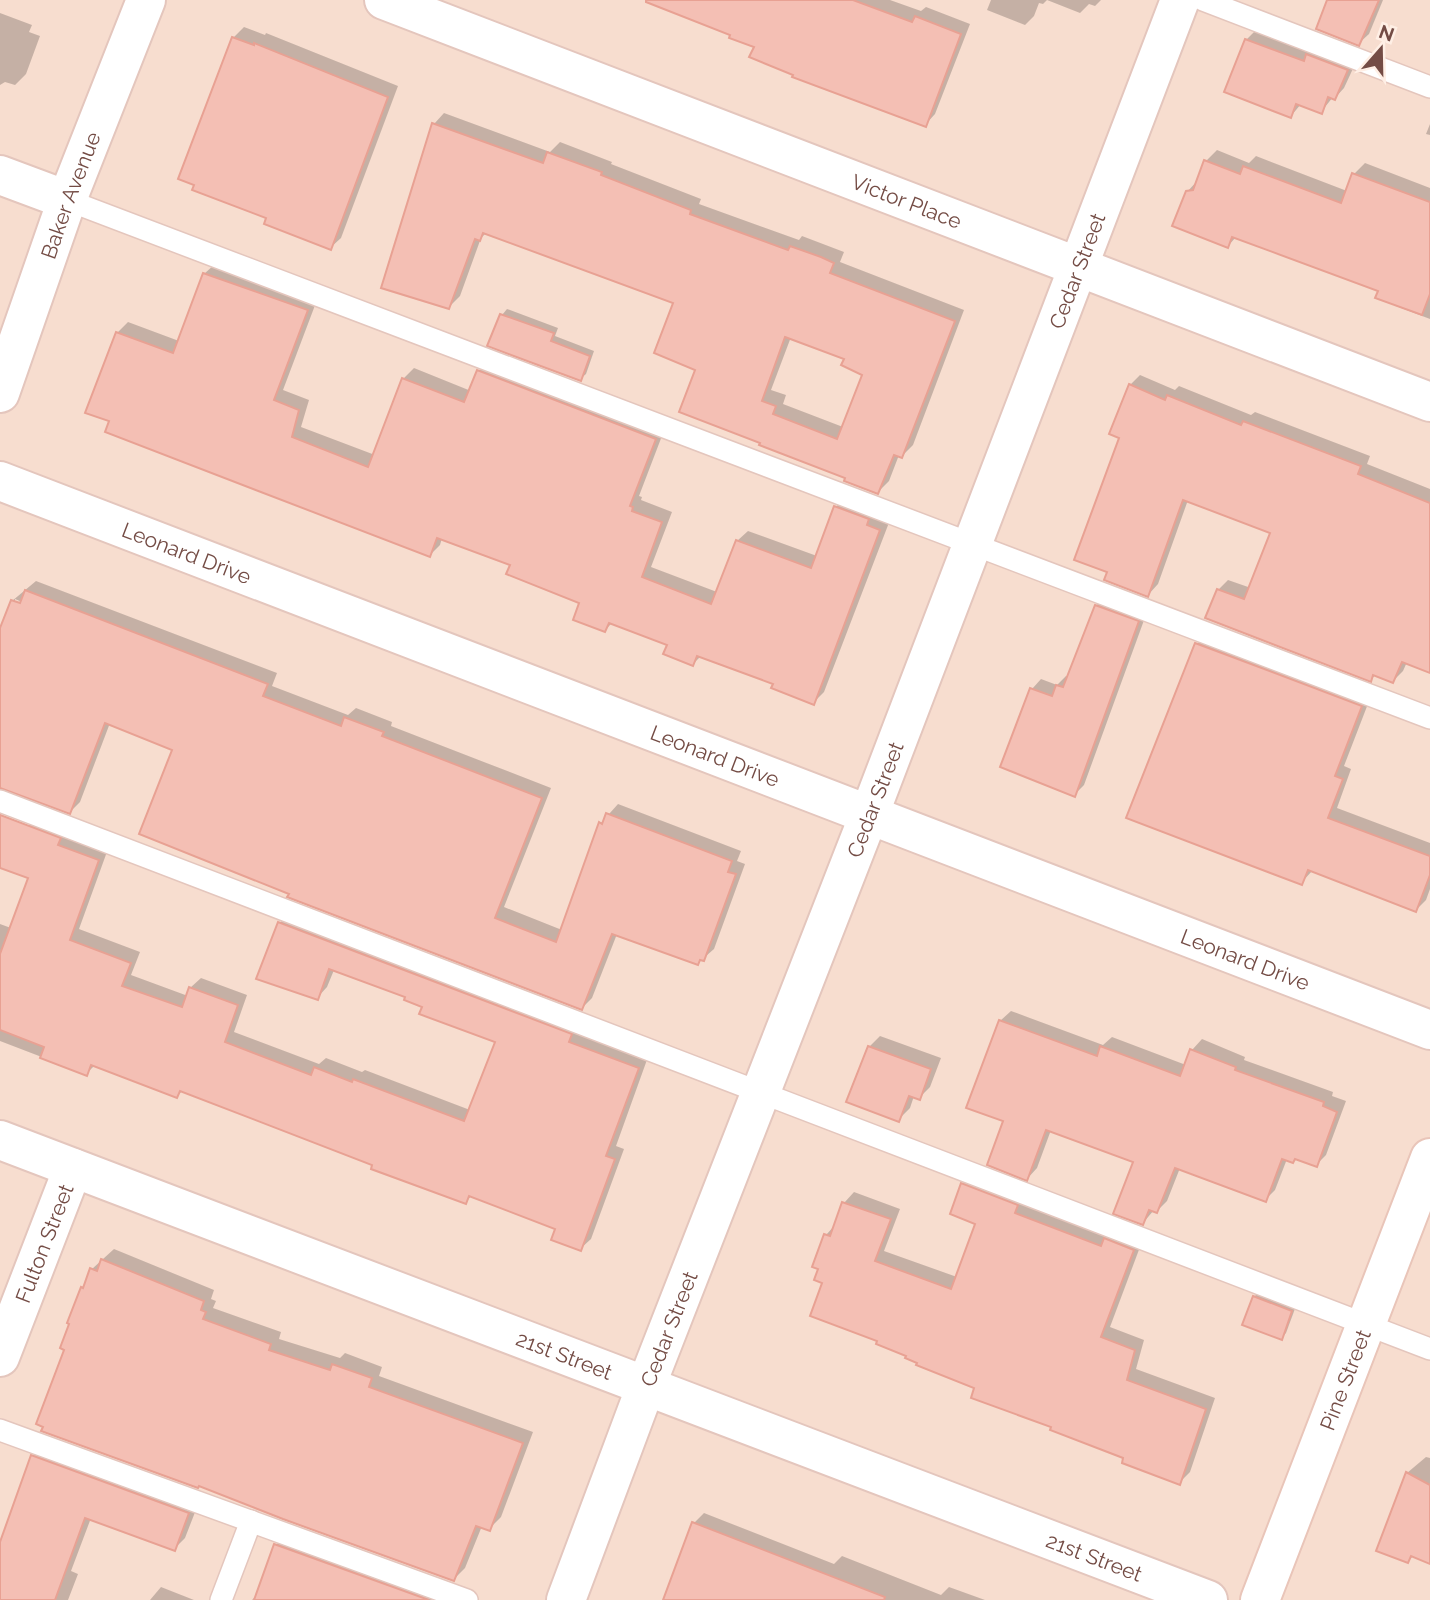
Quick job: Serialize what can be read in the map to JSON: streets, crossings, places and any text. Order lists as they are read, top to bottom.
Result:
{
  "streets": {
    "street": [
      "Baker Avenue",
      "Victor Place",
      "Cedar Street",
      "Leonard Drive",
      "Fulton Street",
      "21st Street",
      "Pine Street"
    ]
  },
  "crossings": [
    ["Victor Place", "Cedar Street"],
    ["Cedar Street", "Leonard Drive"],
    ["Cedar Street", "21st Street"],
    ["Fulton Street", "21st Street"]
  ],
  "north": "top"
}
